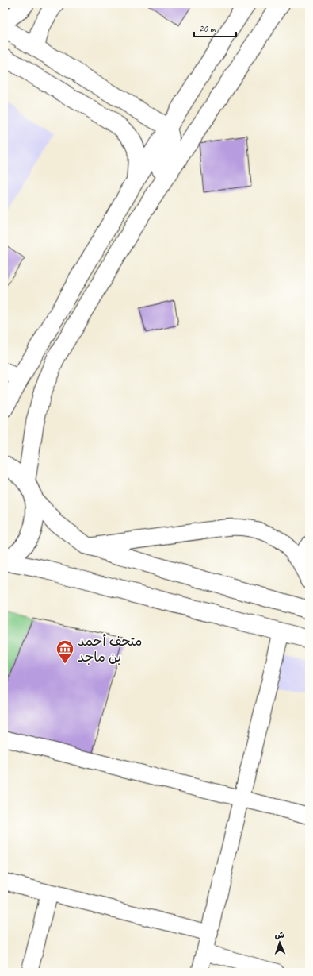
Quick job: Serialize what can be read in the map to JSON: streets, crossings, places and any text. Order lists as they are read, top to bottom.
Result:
{
  "places": {
    "museum": ["متحف أحمد بن ماجد"]
  },
  "scale_bar": "20 m",
  "north": "top"
}
